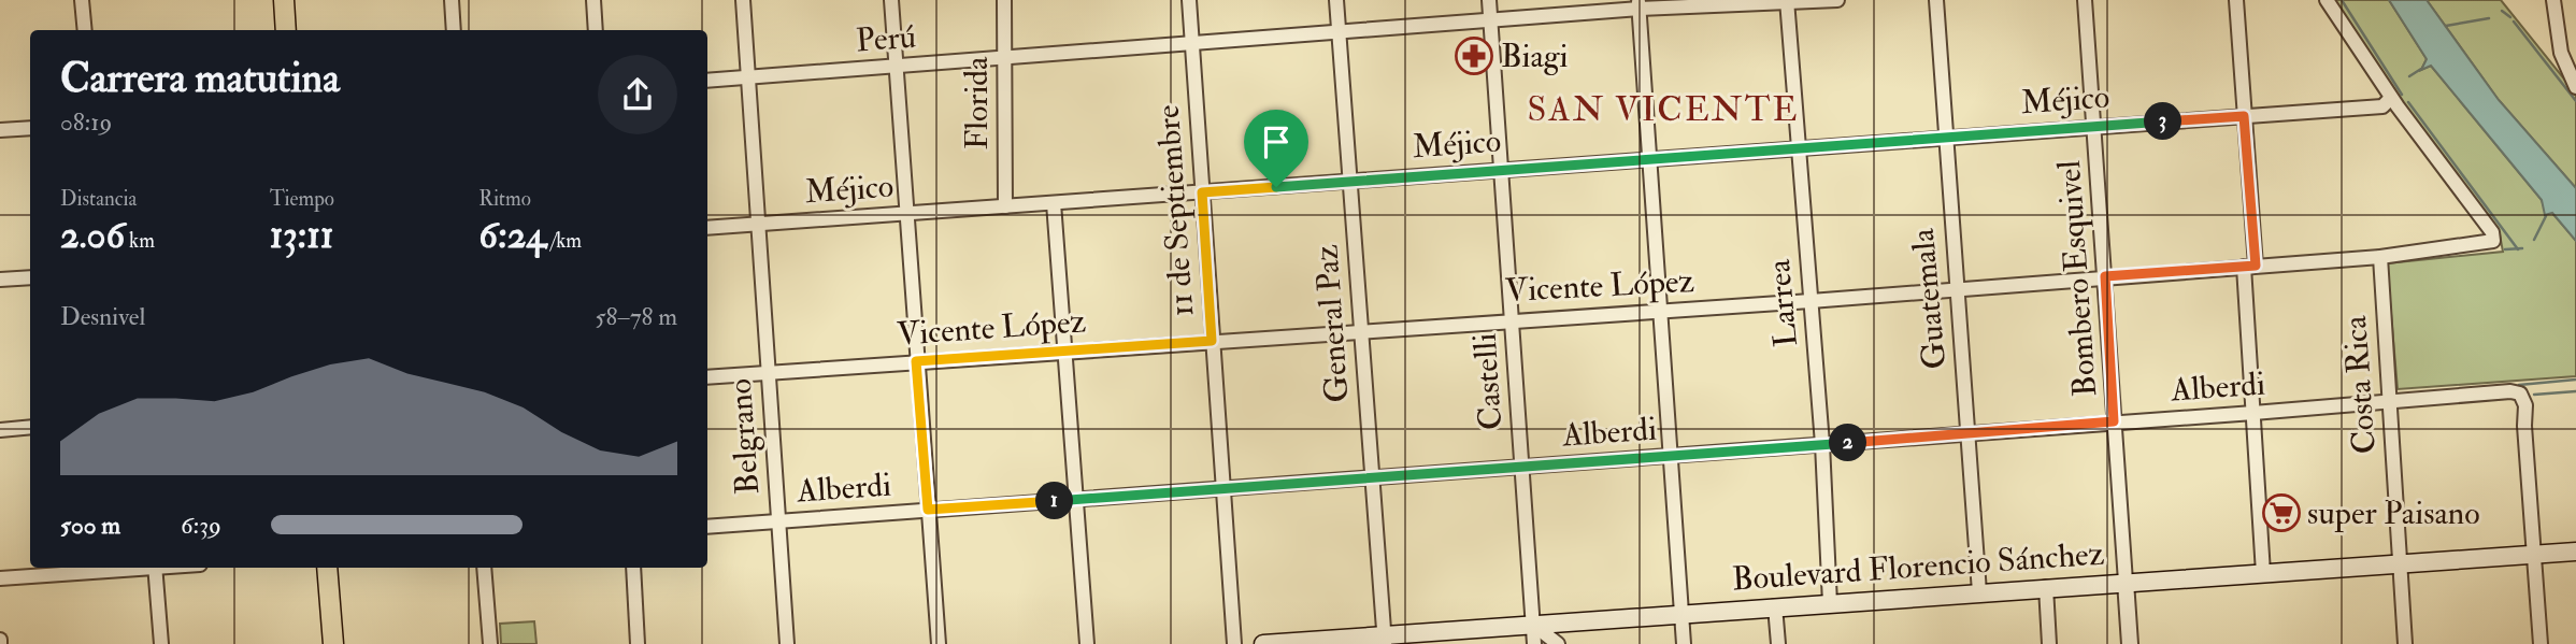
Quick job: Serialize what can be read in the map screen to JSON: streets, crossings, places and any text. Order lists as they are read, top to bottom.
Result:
{
  "streets": {
    "main road": ["Boulevard Florencio Sánchez"],
    "street": [
      "Perú",
      "Méjico",
      "Florida",
      "11 de Septiembre",
      "Bombero Esquivel",
      "Vicente López",
      "Guatemala",
      "Larrea",
      "General Paz",
      "Castelli",
      "Costa Rica",
      "Alberdi",
      "Belgrano"
    ]
  },
  "crossings": [
    ["Perú", "Florida"],
    ["Perú", "11 de Septiembre"],
    ["Perú", "Larrea"],
    ["Perú", "General Paz"],
    ["Perú", "Castelli"],
    ["Perú", "Belgrano"],
    ["Méjico", "Florida"],
    ["Méjico", "11 de Septiembre"],
    ["Méjico", "Bombero Esquivel"],
    ["Méjico", "Vicente López"],
    ["Méjico", "Guatemala"],
    ["Méjico", "Larrea"],
    ["Méjico", "General Paz"],
    ["Méjico", "Castelli"],
    ["Méjico", "Belgrano"],
    ["11 de Septiembre", "Vicente López"],
    ["11 de Septiembre", "Alberdi"],
    ["Bombero Esquivel", "Vicente López"],
    ["Bombero Esquivel", "Alberdi"],
    ["Bombero Esquivel", "Boulevard Florencio Sánchez"],
    ["Vicente López", "Guatemala"],
    ["Vicente López", "Larrea"],
    ["Vicente López", "General Paz"],
    ["Vicente López", "Castelli"],
    ["Vicente López", "Costa Rica"],
    ["Vicente López", "Belgrano"],
    ["Guatemala", "Alberdi"],
    ["Guatemala", "Boulevard Florencio Sánchez"],
    ["Larrea", "Alberdi"],
    ["Larrea", "Boulevard Florencio Sánchez"],
    ["General Paz", "Alberdi"],
    ["General Paz", "Boulevard Florencio Sánchez"],
    ["Castelli", "Alberdi"],
    ["Castelli", "Boulevard Florencio Sánchez"],
    ["Costa Rica", "Alberdi"],
    ["Costa Rica", "Boulevard Florencio Sánchez"],
    ["Alberdi", "Belgrano"],
    ["Alberdi", "Boulevard Florencio Sánchez"]
  ],
  "districts": ["SAN VICENTE"],
  "places": {
    "pharmacy": ["Biagi"],
    "supermarket": ["super Paisano"]
  },
  "page": {
    "heading": ["Carrera matutina", "08:19"],
    "pins": ["3", "2", "1"],
    "stats": [
      ["Distancia", "2.06 km"],
      ["Tiempo", "13:11"],
      ["Ritmo", "6:24 /km"]
    ],
    "chart": ["Desnivel", "58–78 m"],
    "list": [
      {
        "name": "500 m",
        "note": "6:39"
      }
    ]
  }
}
